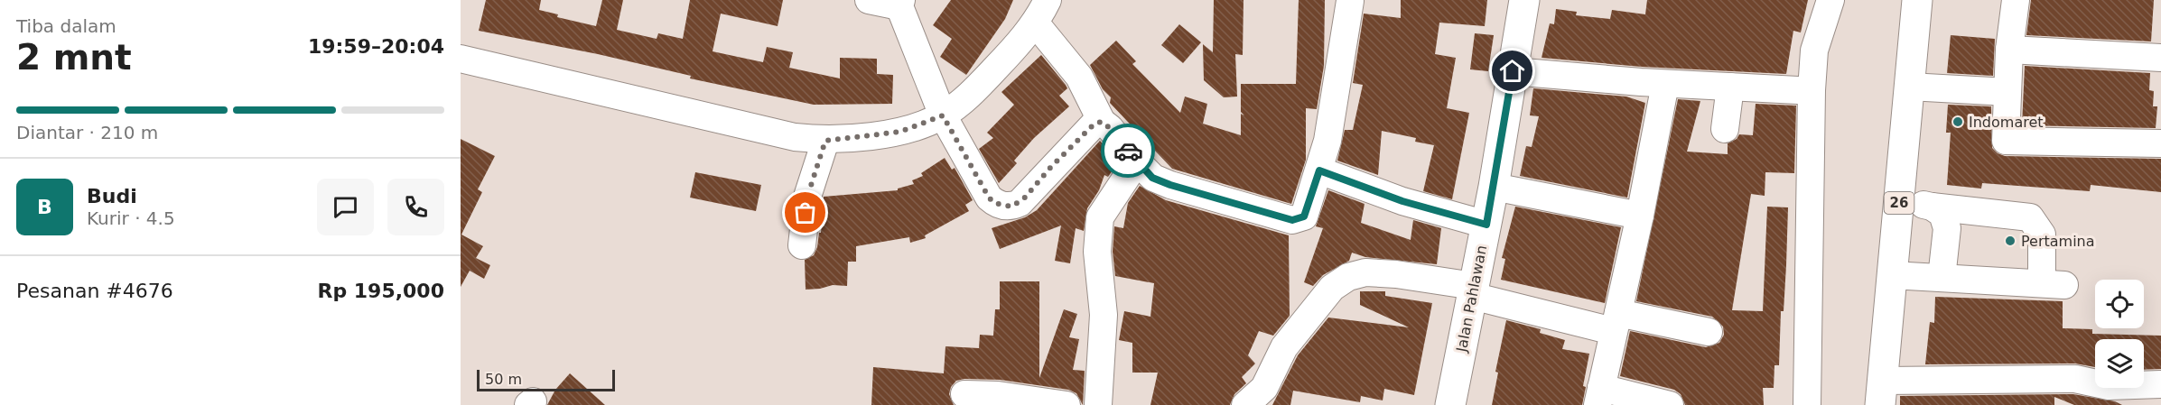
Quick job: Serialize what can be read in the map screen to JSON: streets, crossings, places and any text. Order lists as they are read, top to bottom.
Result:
{
  "streets": {
    "main road": ["26", "Jalan Pahlawan"]
  },
  "places": ["Indomaret", "Pertamina"],
  "scale_bar": "50 m",
  "page": {
    "heading": ["2 mnt", "Tiba dalam", "19:59–20:04"],
    "panel": [
      "Budi",
      "Kurir · 4.5",
      "Pesanan #4676",
      "Rp 195,000"
    ],
    "bar": "Diantar · 210 m",
    "round": "B",
    "scale": "50 m"
  }
}
